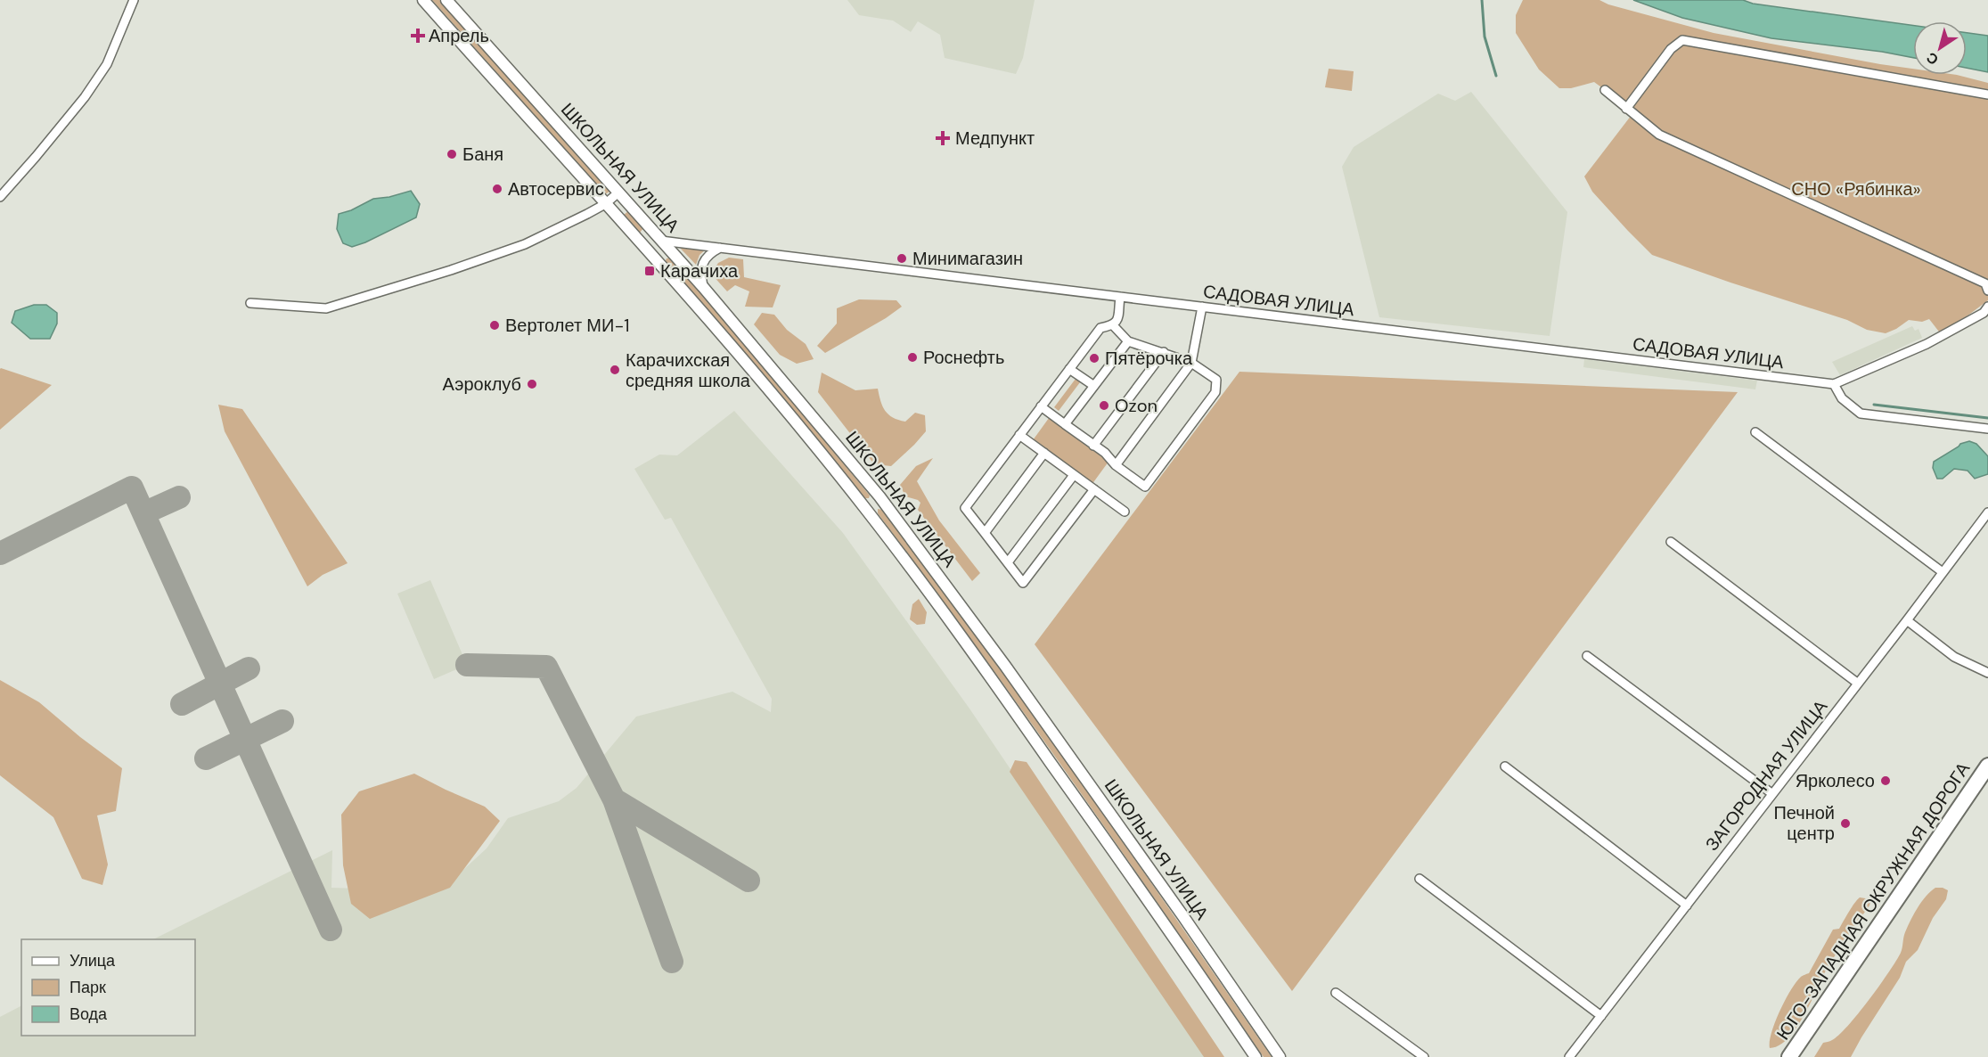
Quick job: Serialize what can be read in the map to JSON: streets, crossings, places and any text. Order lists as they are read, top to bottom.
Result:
{
  "streets": {
    "highway": ["ЮГО-ЗАПАДНАЯ ОКРУЖНАЯ ДОРОГА"],
    "main road": ["ШКОЛЬНАЯ УЛИЦА"],
    "street": ["САДОВАЯ УЛИЦА", "ЗАГОРОДНАЯ УЛИЦА"]
  },
  "crossings": [
    ["ШКОЛЬНАЯ УЛИЦА", "САДОВАЯ УЛИЦА"]
  ],
  "parks": ["СНО «Рябинка»"],
  "places": {
    "health": ["Апрель", "Медпункт"],
    "other": [
      "Баня",
      "Автосервис",
      "Минимагазин",
      "Вертолет МИ-1",
      "Роснефть",
      "Пятёрочка",
      "Карачихская средняя школа",
      "Аэроклуб",
      "Ozon",
      "Ярколесо",
      "Печной центр"
    ],
    "transit": ["Карачиха"]
  },
  "legend": ["Улица", "Парк", "Вода"],
  "north": "bottom left"
}
